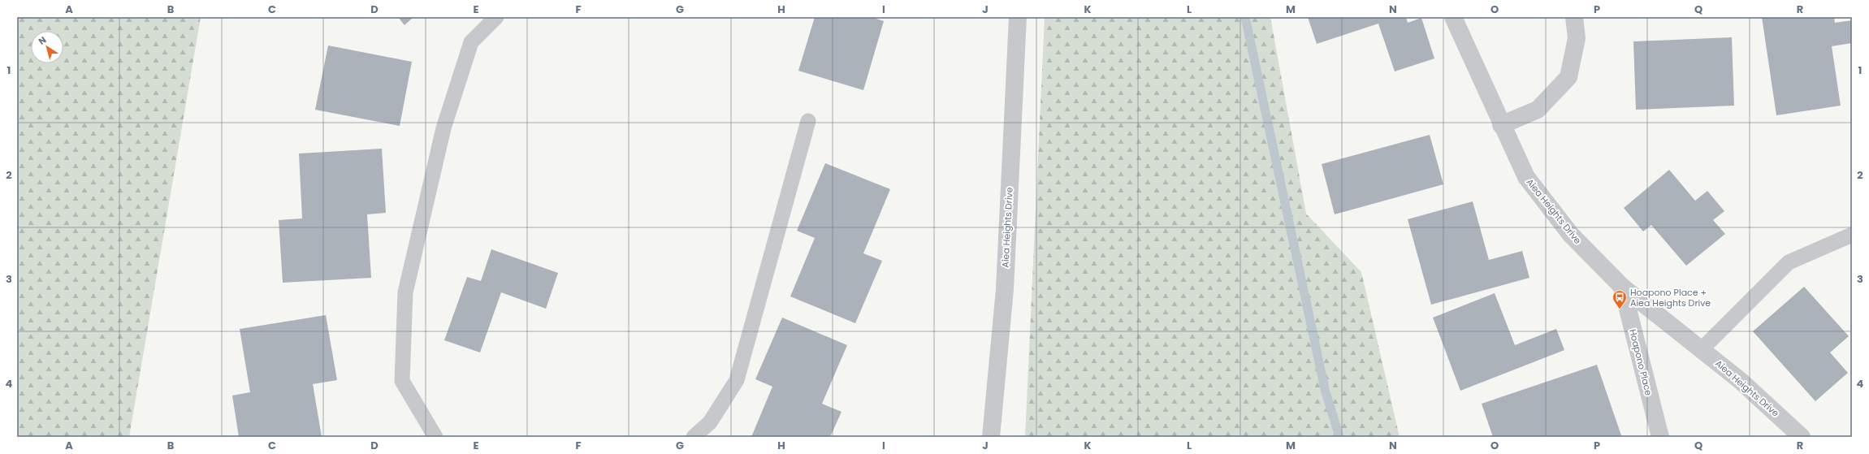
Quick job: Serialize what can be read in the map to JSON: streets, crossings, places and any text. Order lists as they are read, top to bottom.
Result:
{
  "streets": {
    "street": ["Aiea Heights Drive", "Hoapono Place"]
  },
  "crossings": [
    ["Aiea Heights Drive", "Hoapono Place"]
  ],
  "places": {
    "bus stop": ["Hoapono Place + Aiea Heights Drive"]
  },
  "north": "top left",
  "grid": {
    "columns": [
      "A",
      "B",
      "C",
      "D",
      "E",
      "F",
      "G",
      "H",
      "I",
      "J",
      "K",
      "L",
      "M",
      "N",
      "O",
      "P",
      "Q",
      "R"
    ],
    "rows": [
      "1",
      "2",
      "3",
      "4"
    ]
  }
}
